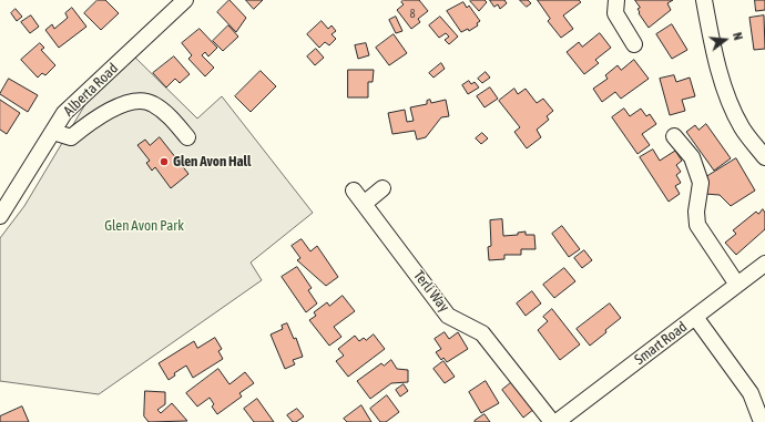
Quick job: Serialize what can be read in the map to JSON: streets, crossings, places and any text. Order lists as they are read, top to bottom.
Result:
{
  "streets": {
    "street": ["Alberta Road", "Terli Way", "Smart Road"]
  },
  "parks": ["Glen Avon Park"],
  "places": ["Glen Avon Hall"],
  "house_numbers": ["8"],
  "north": "right"
}
